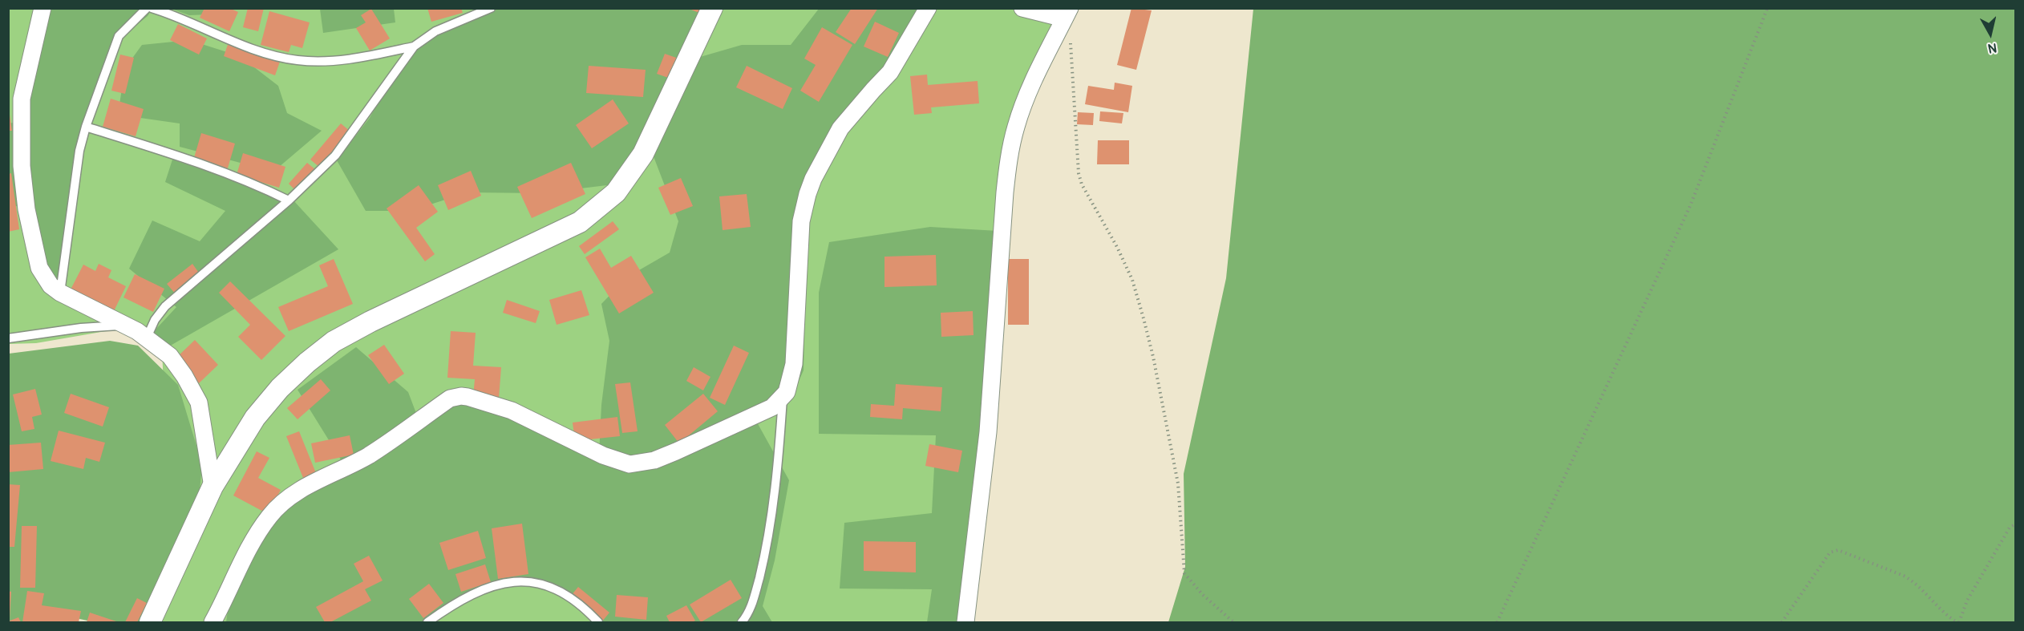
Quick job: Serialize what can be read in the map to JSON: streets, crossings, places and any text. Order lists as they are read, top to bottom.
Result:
{
  "north": "bottom"
}
